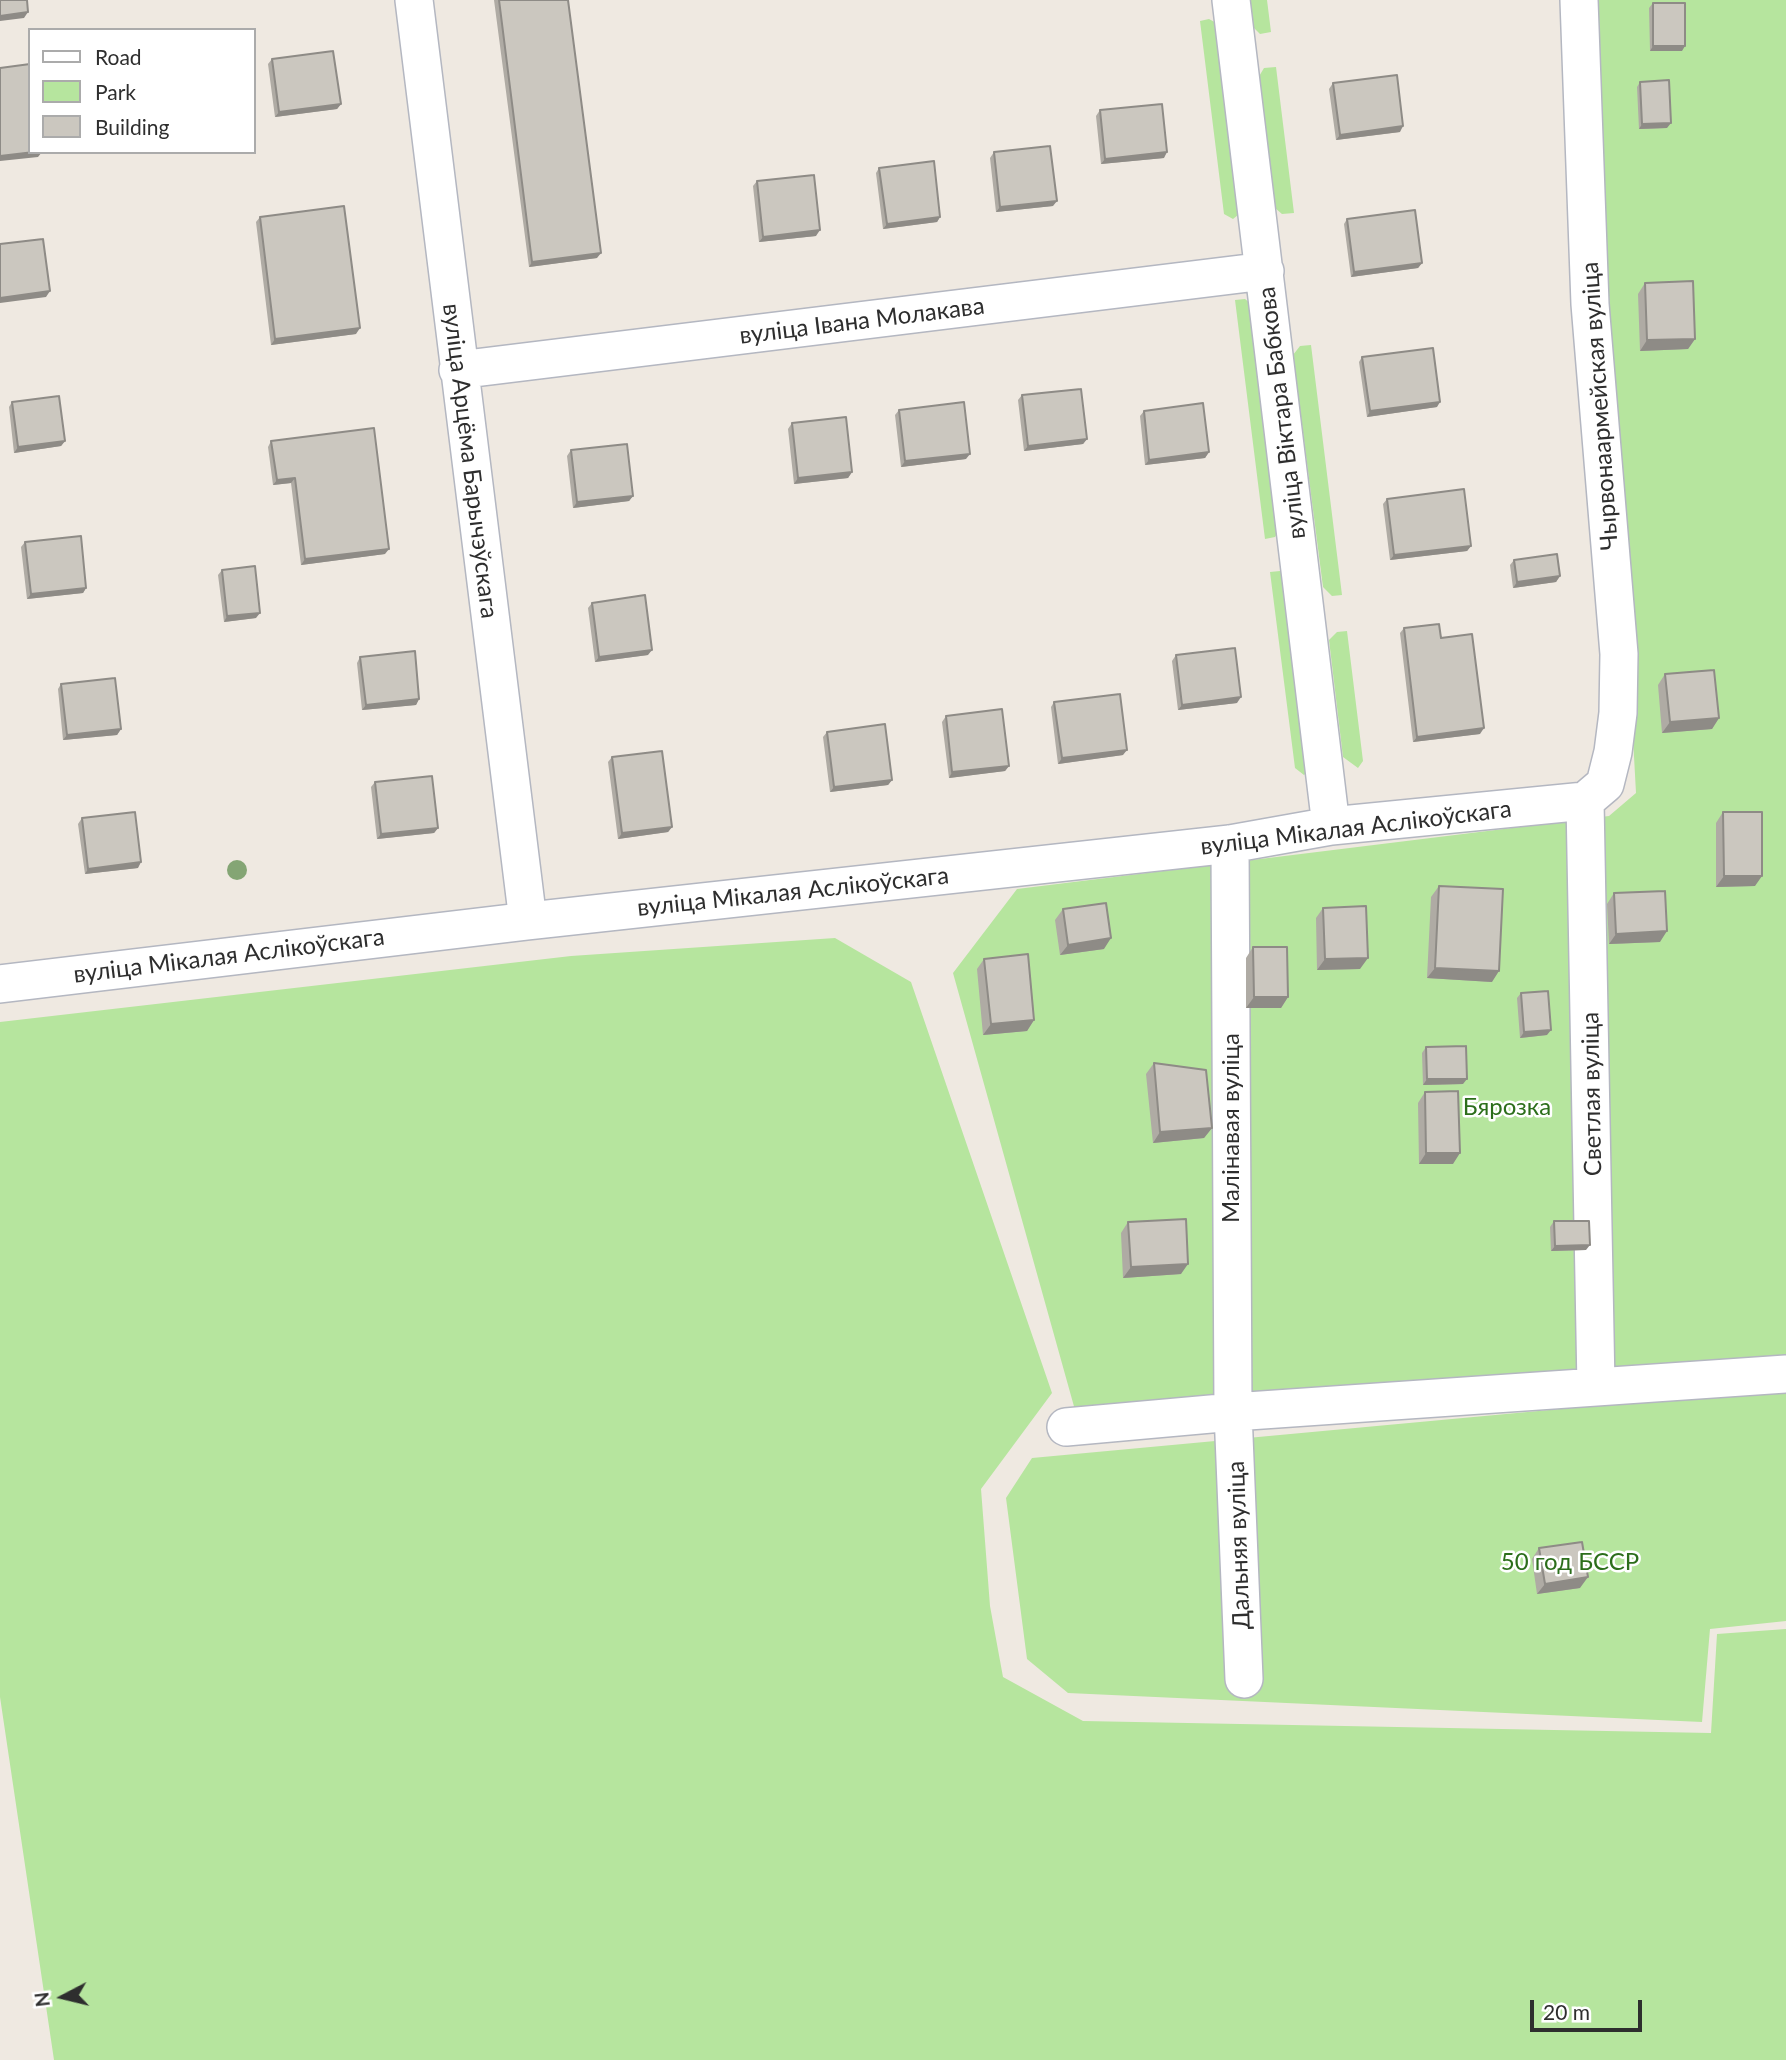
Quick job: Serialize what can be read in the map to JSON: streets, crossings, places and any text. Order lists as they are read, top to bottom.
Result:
{
  "streets": {
    "street": [
      "вуліца Івана Молакава",
      "Чырвонаармейская вуліца",
      "вуліца Віктара Бабкова",
      "вуліца Арцёма Барычэўскага",
      "вуліца Мікалая Аслікоўскага",
      "Светлая вуліца",
      "Малінавая вуліца",
      "Дальняя вуліца"
    ]
  },
  "crossings": [
    ["вуліца Івана Молакава", "вуліца Віктара Бабкова"],
    ["вуліца Івана Молакава", "вуліца Арцёма Барычэўскага"],
    ["Чырвонаармейская вуліца", "вуліца Мікалая Аслікоўскага"],
    ["Чырвонаармейская вуліца", "Светлая вуліца"],
    ["вуліца Віктара Бабкова", "вуліца Мікалая Аслікоўскага"],
    ["вуліца Арцёма Барычэўскага", "вуліца Мікалая Аслікоўскага"],
    ["вуліца Мікалая Аслікоўскага", "Светлая вуліца"],
    ["вуліца Мікалая Аслікоўскага", "Малінавая вуліца"],
    ["Малінавая вуліца", "Дальняя вуліца"]
  ],
  "parks": ["Бярозка", "50 год БССР"],
  "legend": ["Road", "Park", "Building"],
  "scale_bar": "20 m",
  "north": "left"
}
